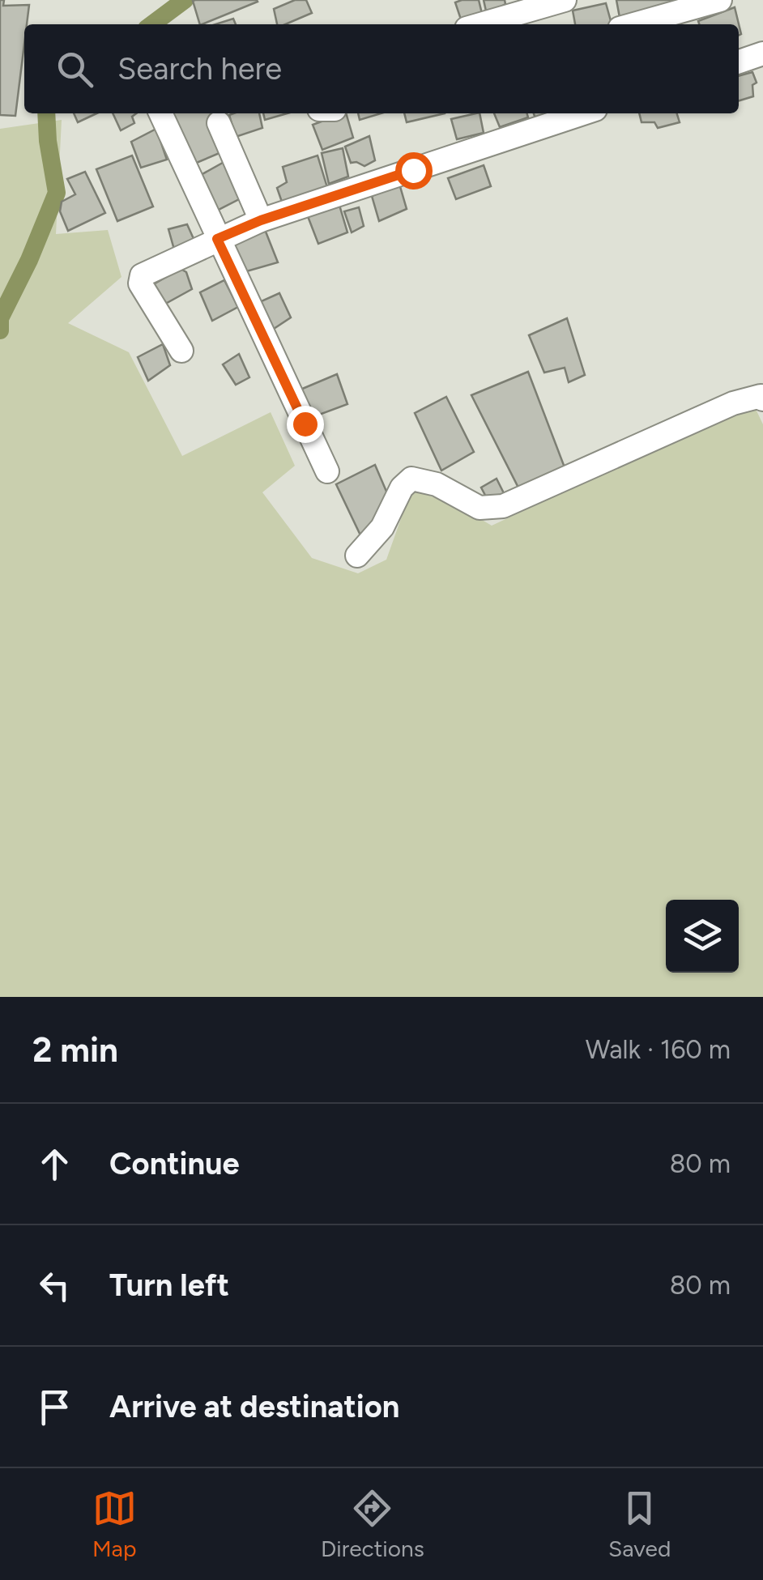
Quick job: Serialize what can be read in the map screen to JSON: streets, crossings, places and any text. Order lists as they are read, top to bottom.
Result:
{
  "page": {
    "search": "Search here",
    "heading": ["2 min", "Walk · 160 m"],
    "list": [
      ["Continue", "80 m"],
      ["Turn left", "80 m"],
      "Arrive at destination"
    ],
    "nav": ["Map", "Directions", "Saved"]
  }
}
